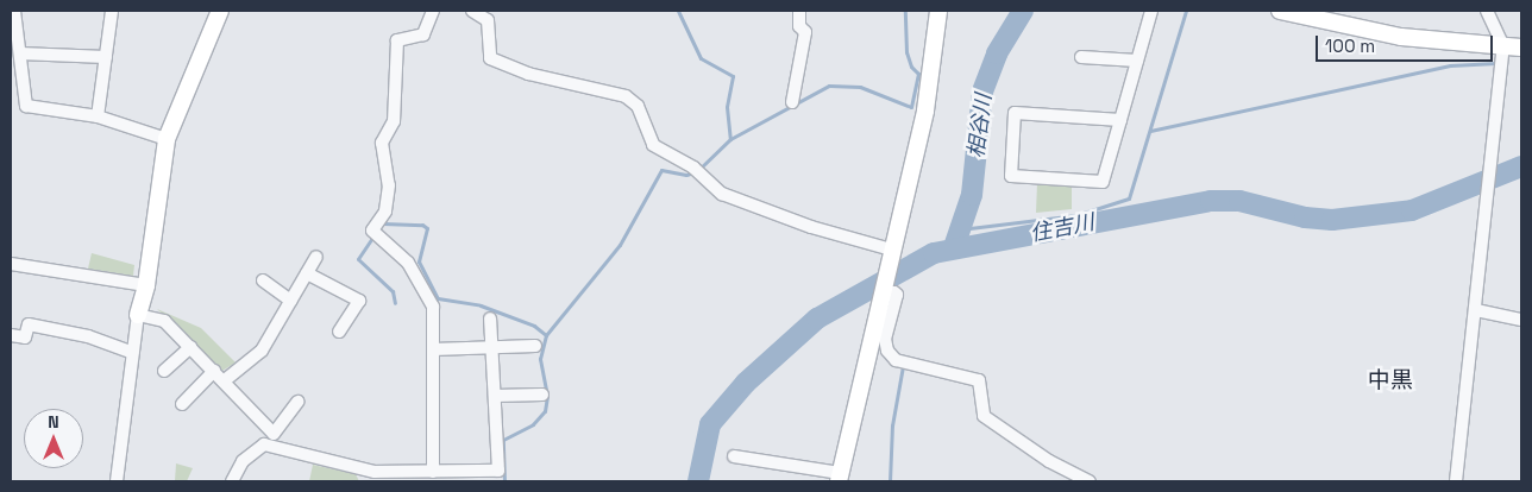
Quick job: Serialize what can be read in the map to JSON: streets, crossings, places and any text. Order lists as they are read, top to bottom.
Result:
{
  "districts": ["中黒"],
  "water": ["相谷川", "住吉川"],
  "scale_bar": "100 m",
  "north": "top"
}
